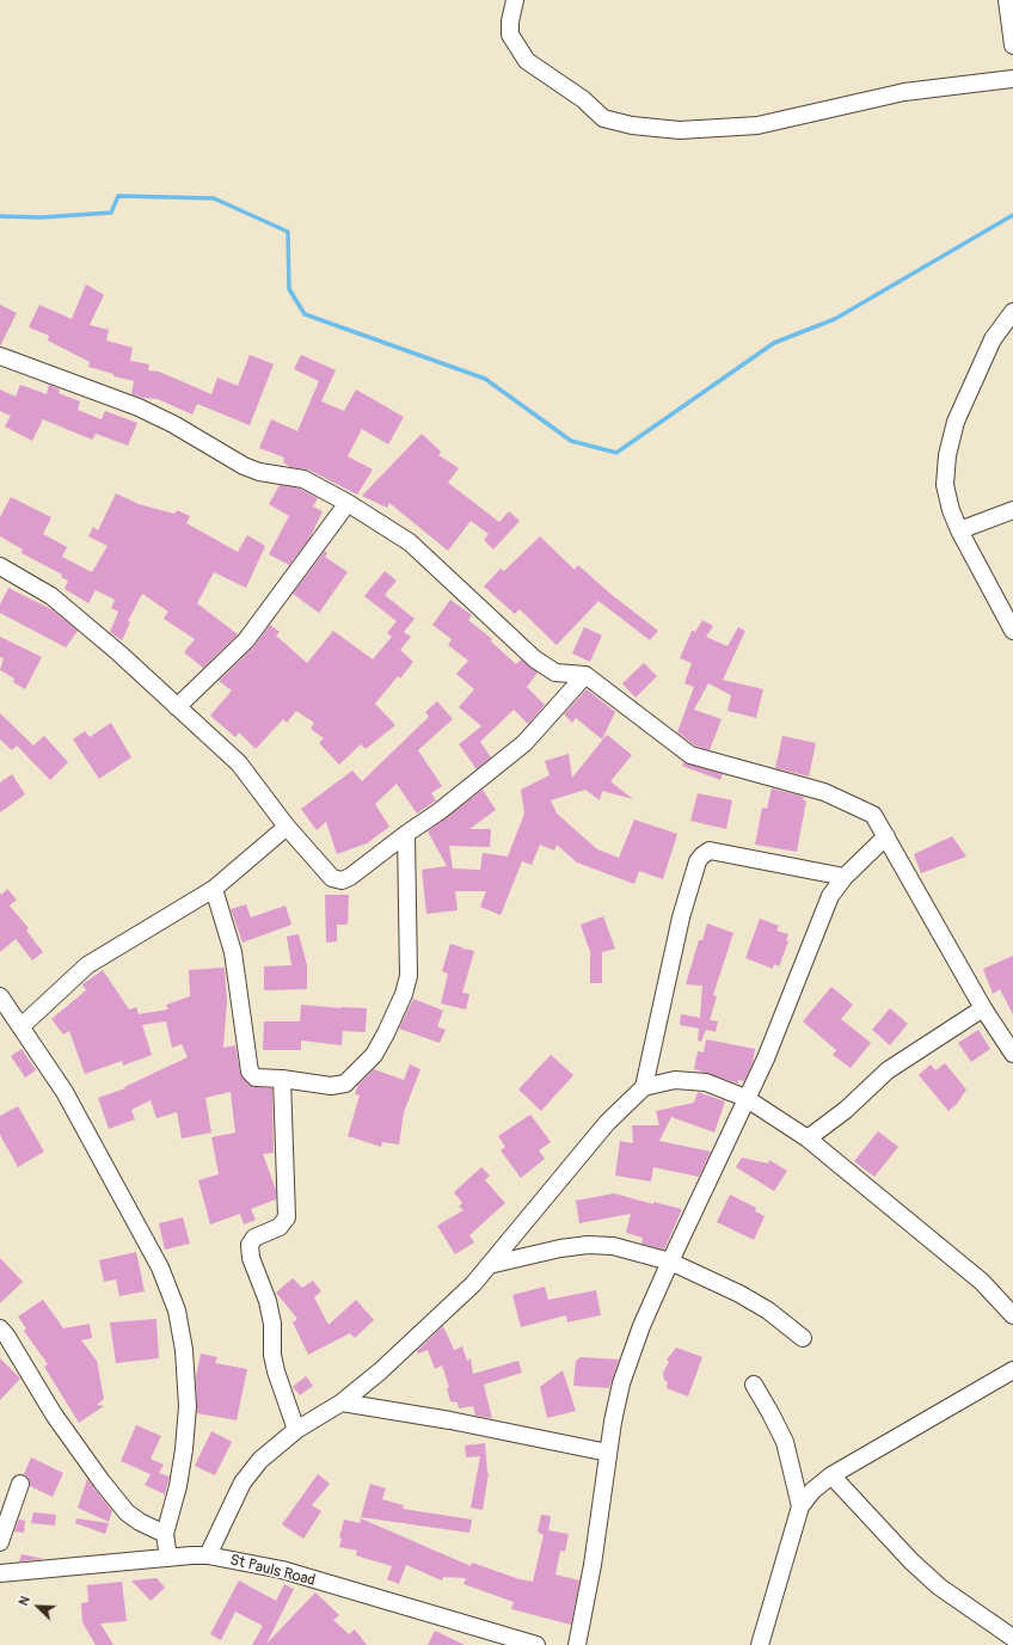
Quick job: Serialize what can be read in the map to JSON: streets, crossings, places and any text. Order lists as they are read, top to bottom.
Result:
{
  "streets": {
    "street": ["St Pauls Road"]
  },
  "north": "top left"
}
